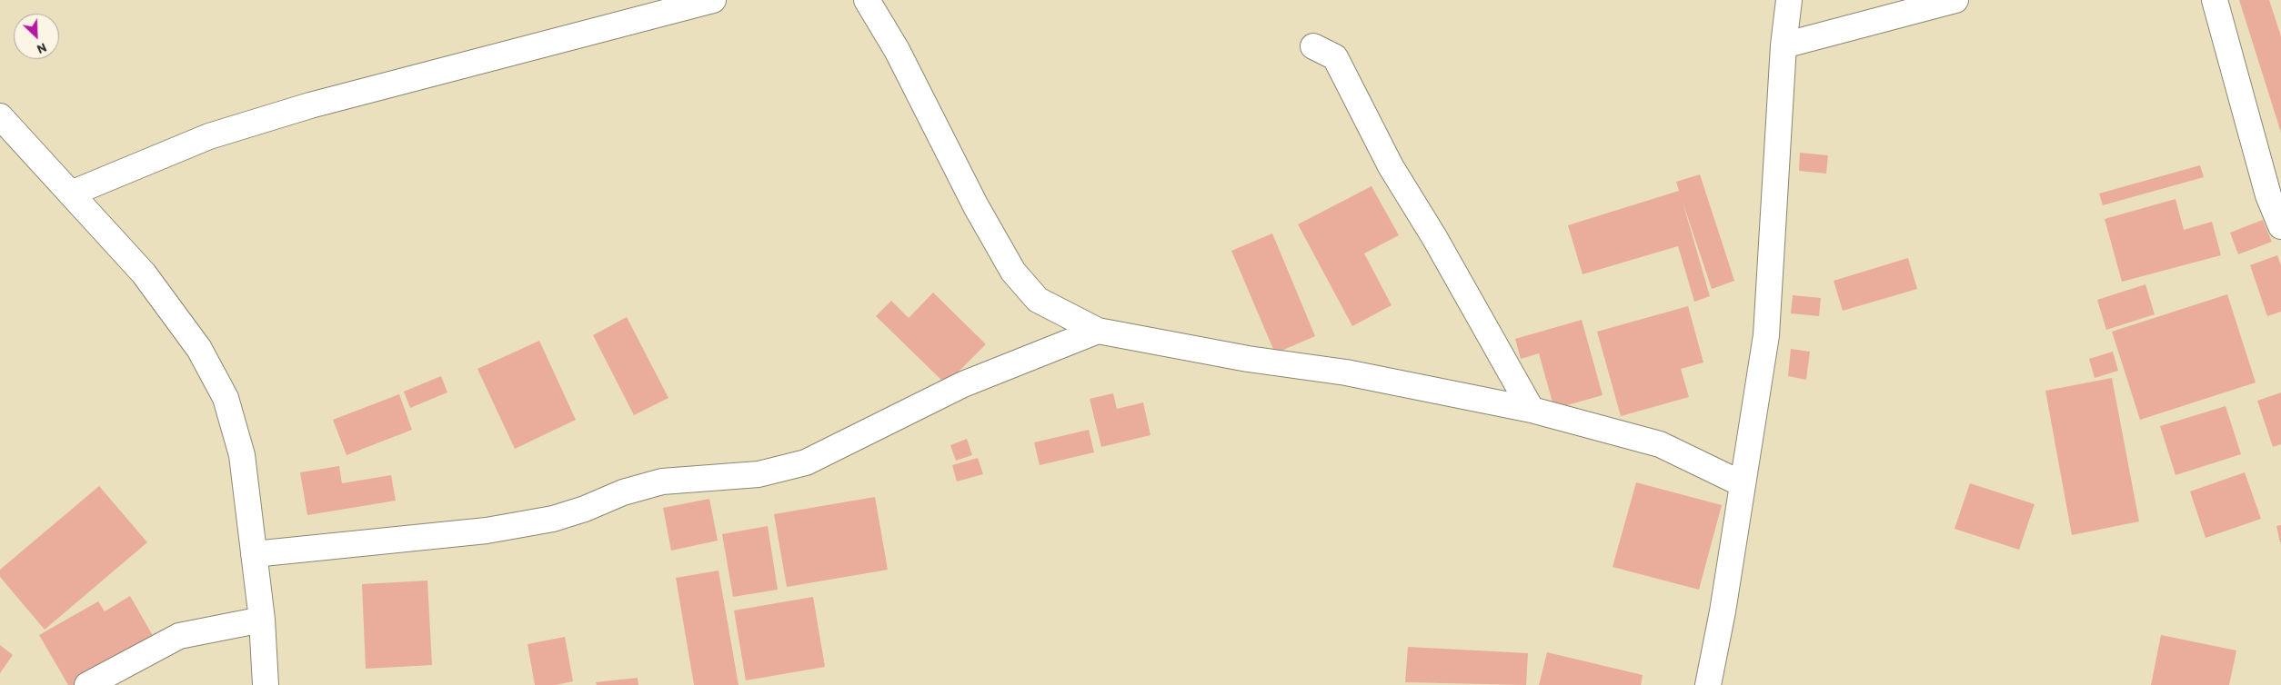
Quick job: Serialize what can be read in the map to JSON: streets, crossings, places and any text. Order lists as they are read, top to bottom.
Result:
{
  "north": "bottom right"
}
